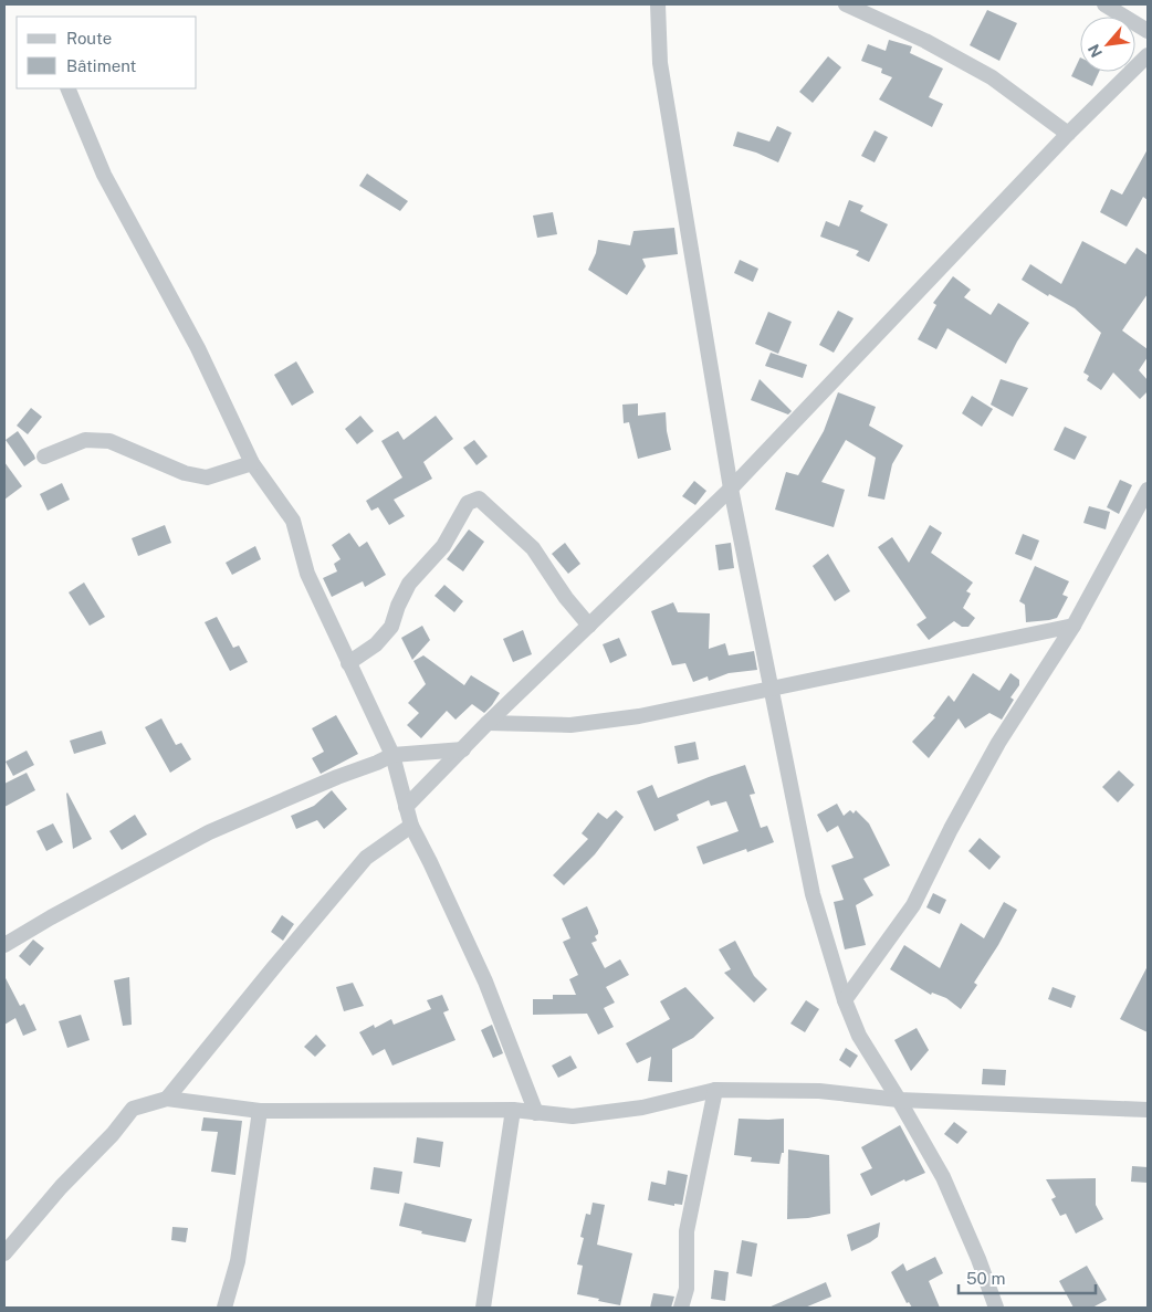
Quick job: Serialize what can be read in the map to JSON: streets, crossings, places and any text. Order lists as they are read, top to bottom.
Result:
{
  "legend": ["Route", "Bâtiment"],
  "scale_bar": "50 m",
  "north": "bottom left"
}
